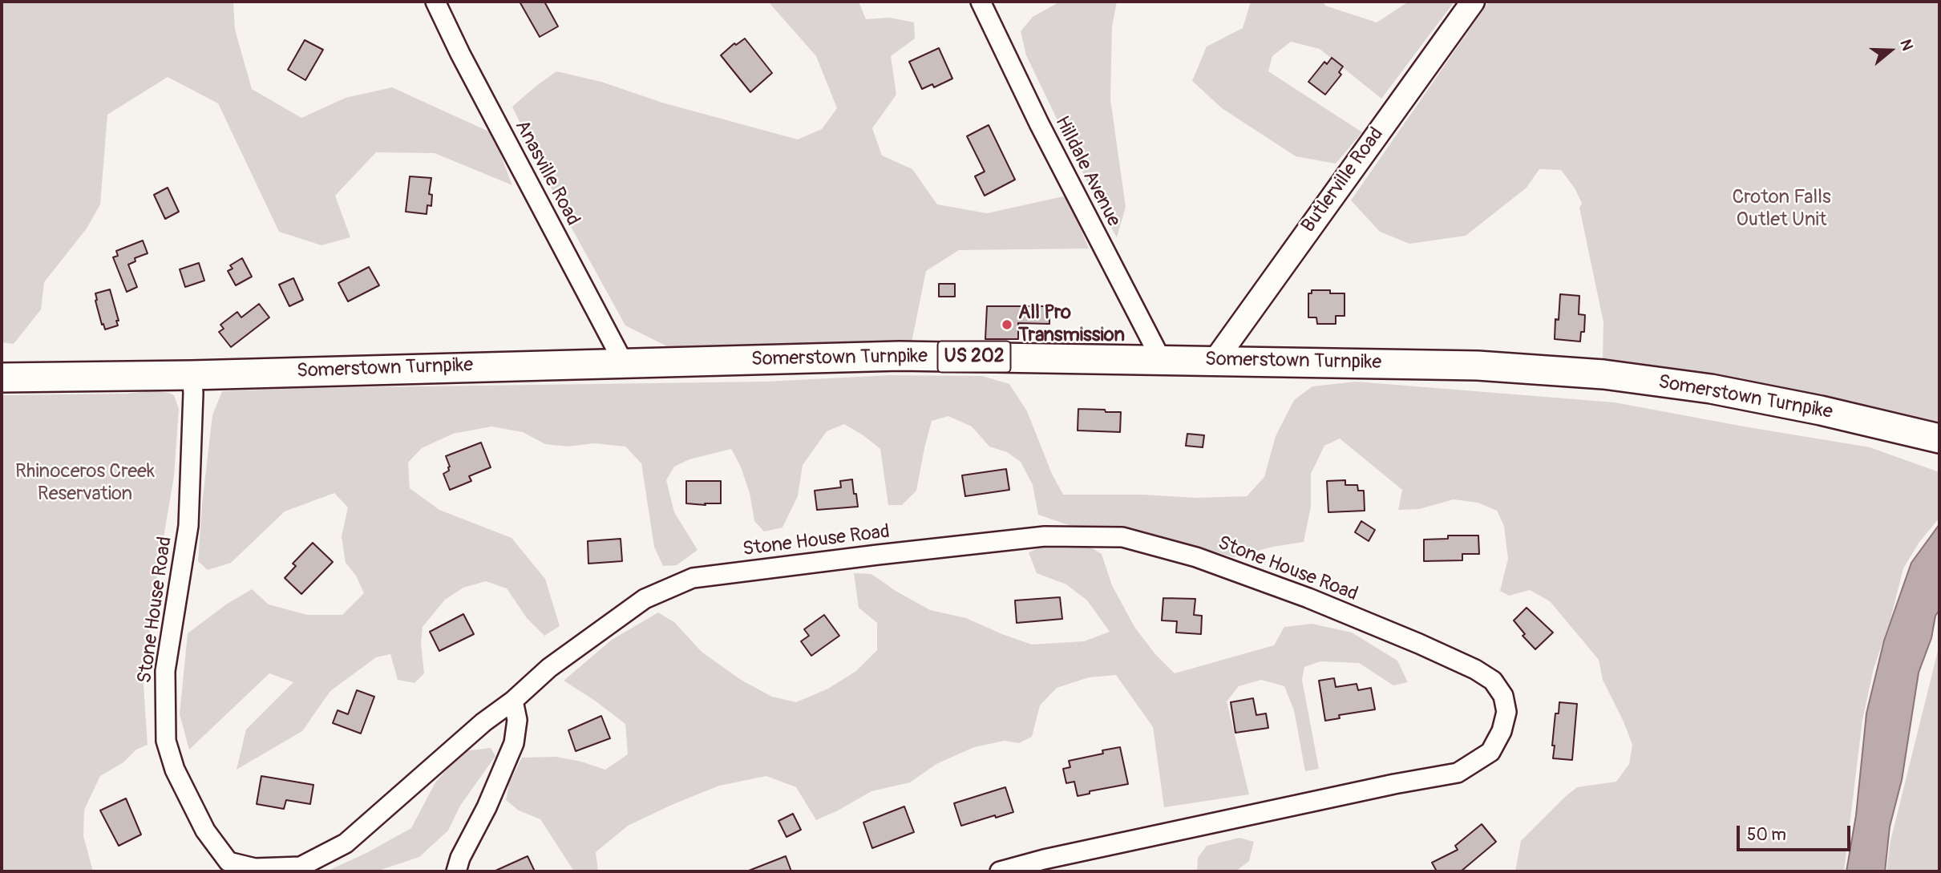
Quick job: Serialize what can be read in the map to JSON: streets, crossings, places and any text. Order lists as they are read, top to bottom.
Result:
{
  "streets": {
    "main road": ["US 202", "Somerstown Turnpike"],
    "street": [
      "Hilldale Avenue",
      "Anasville Road",
      "Butlerville Road",
      "Stone House Road"
    ]
  },
  "crossings": [
    ["Hilldale Avenue", "Somerstown Turnpike"],
    ["Anasville Road", "Somerstown Turnpike"],
    ["Butlerville Road", "Somerstown Turnpike"],
    ["Somerstown Turnpike", "Stone House Road"]
  ],
  "parks": ["Croton Falls Outlet Unit", "Rhinoceros Creek Reservation"],
  "places": ["All Pro Transmission"],
  "scale_bar": "50 m",
  "north": "right"
}
